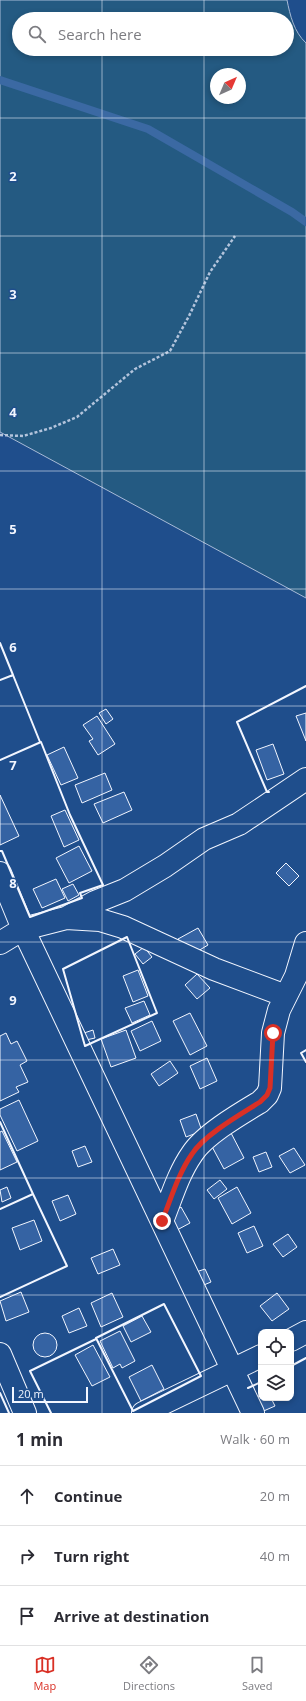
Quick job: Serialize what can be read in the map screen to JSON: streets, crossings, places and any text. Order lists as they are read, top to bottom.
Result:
{
  "scale_bar": "20 m",
  "north": "top right",
  "page": {
    "search": "Search here",
    "scale": "20 m",
    "heading": ["1 min", "Walk · 60 m"],
    "list": [
      ["Continue", "20 m"],
      ["Turn right", "40 m"],
      "Arrive at destination"
    ],
    "nav": ["Map", "Directions", "Saved"]
  },
  "grid": {
    "rows": [
      "2",
      "3",
      "4",
      "5",
      "6",
      "7",
      "8",
      "9"
    ]
  }
}
